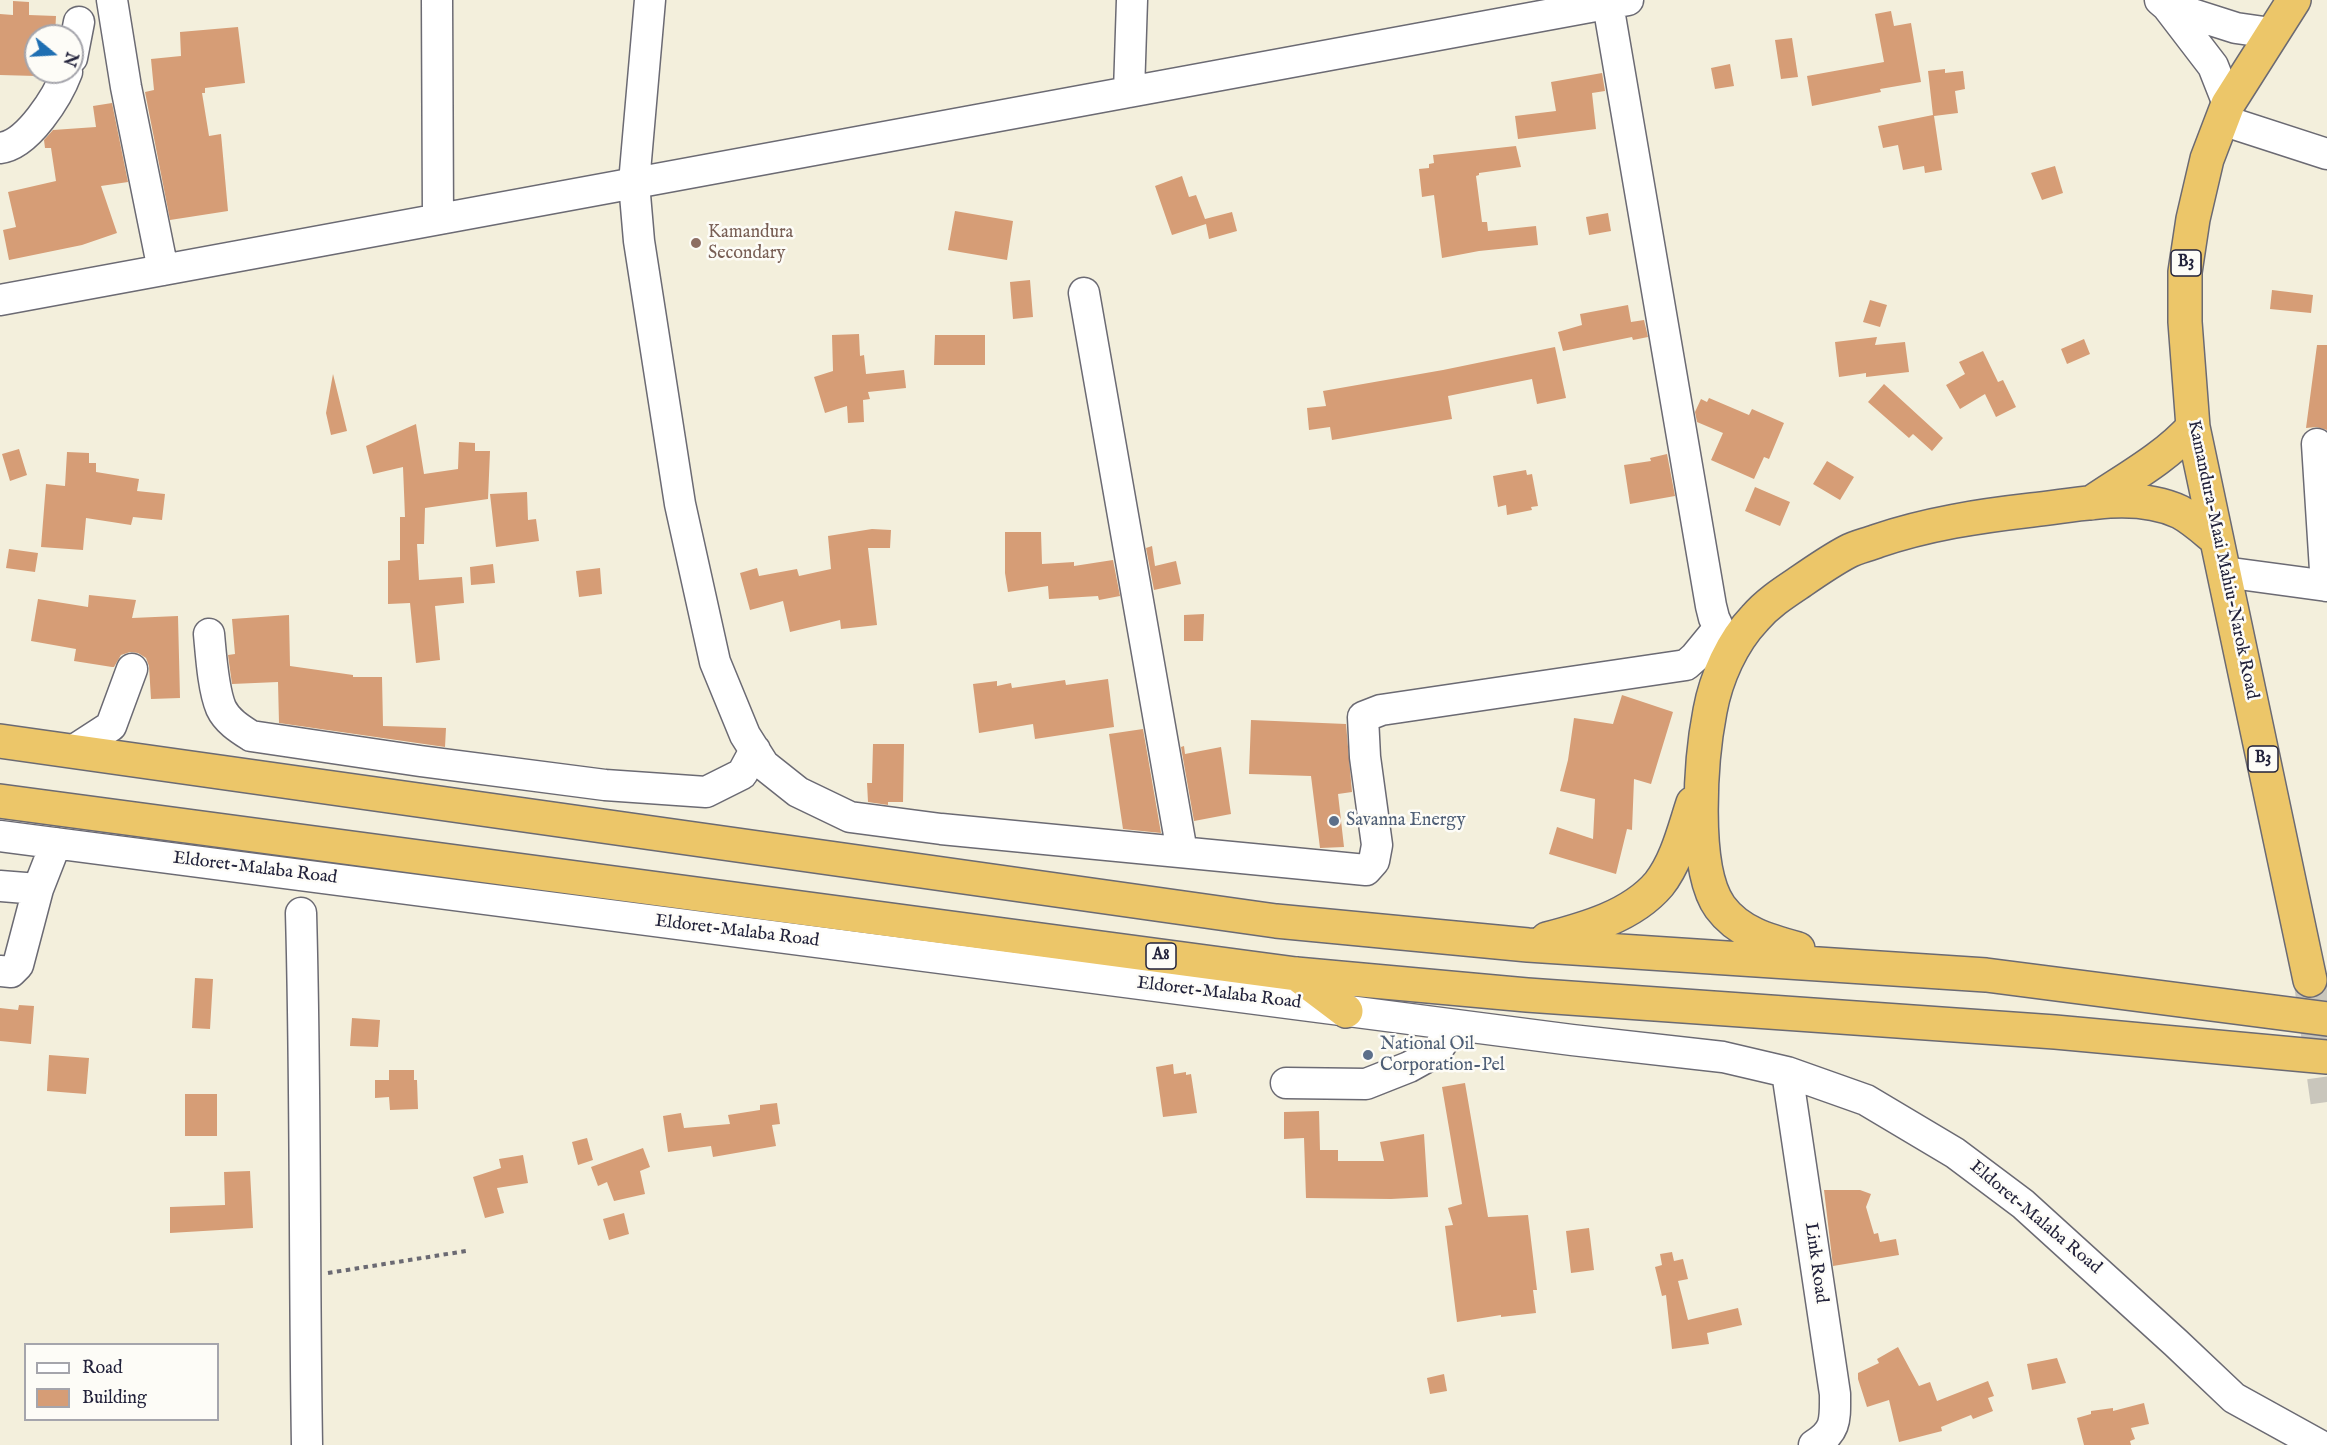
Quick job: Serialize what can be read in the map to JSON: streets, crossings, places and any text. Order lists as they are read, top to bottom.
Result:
{
  "streets": {
    "highway": [
      "B3",
      "Kamandura-Maai Mahiu-Narok Road",
      "Eldoret-Malaba Road",
      "A8"
    ],
    "street": ["Link Road"]
  },
  "crossings": [
    ["Eldoret-Malaba Road", "Link Road"]
  ],
  "places": ["Kamandura Secondary", "Savanna Energy", "National Oil Corporation-Pel"],
  "legend": ["Road", "Building"],
  "north": "right"
}
